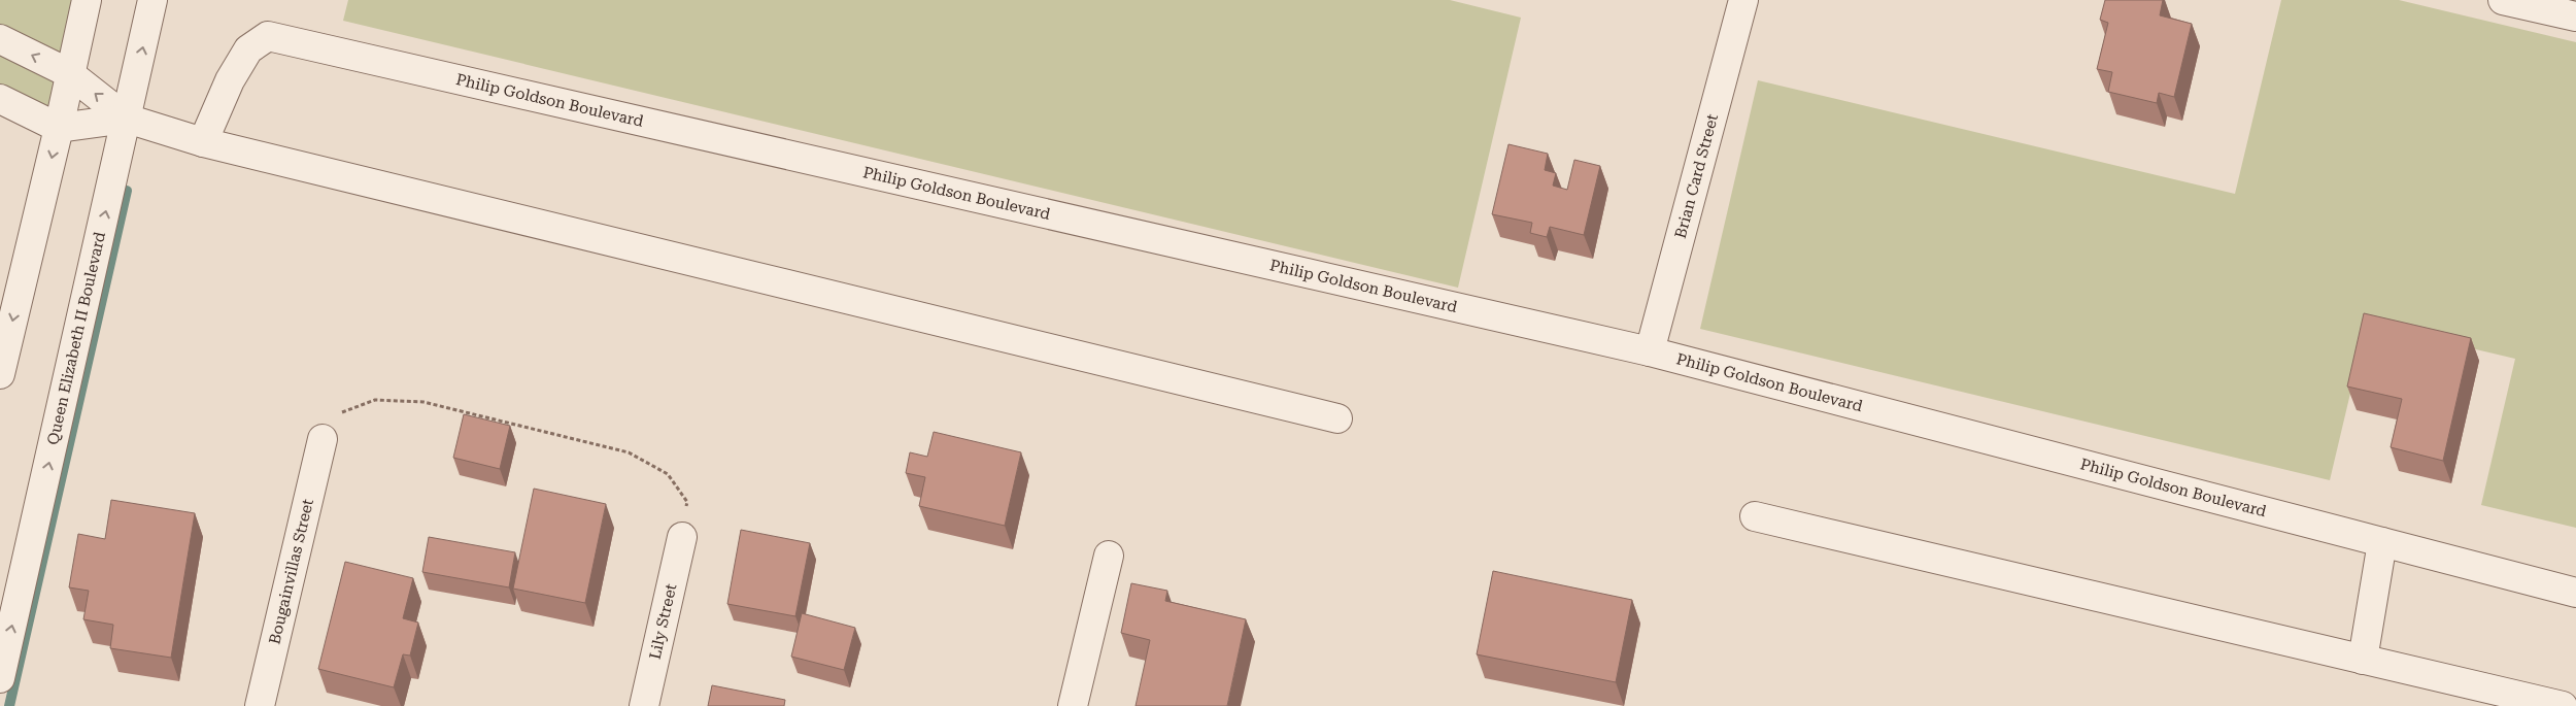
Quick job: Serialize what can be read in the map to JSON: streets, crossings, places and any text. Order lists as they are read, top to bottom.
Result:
{
  "streets": {
    "street": [
      "Philip Goldson Boulevard",
      "Brian Card Street",
      "Queen Elizabeth II Boulevard",
      "Bougainvillas Street",
      "Lily Street"
    ]
  },
  "crossings": [
    ["Philip Goldson Boulevard", "Brian Card Street"]
  ]
}
